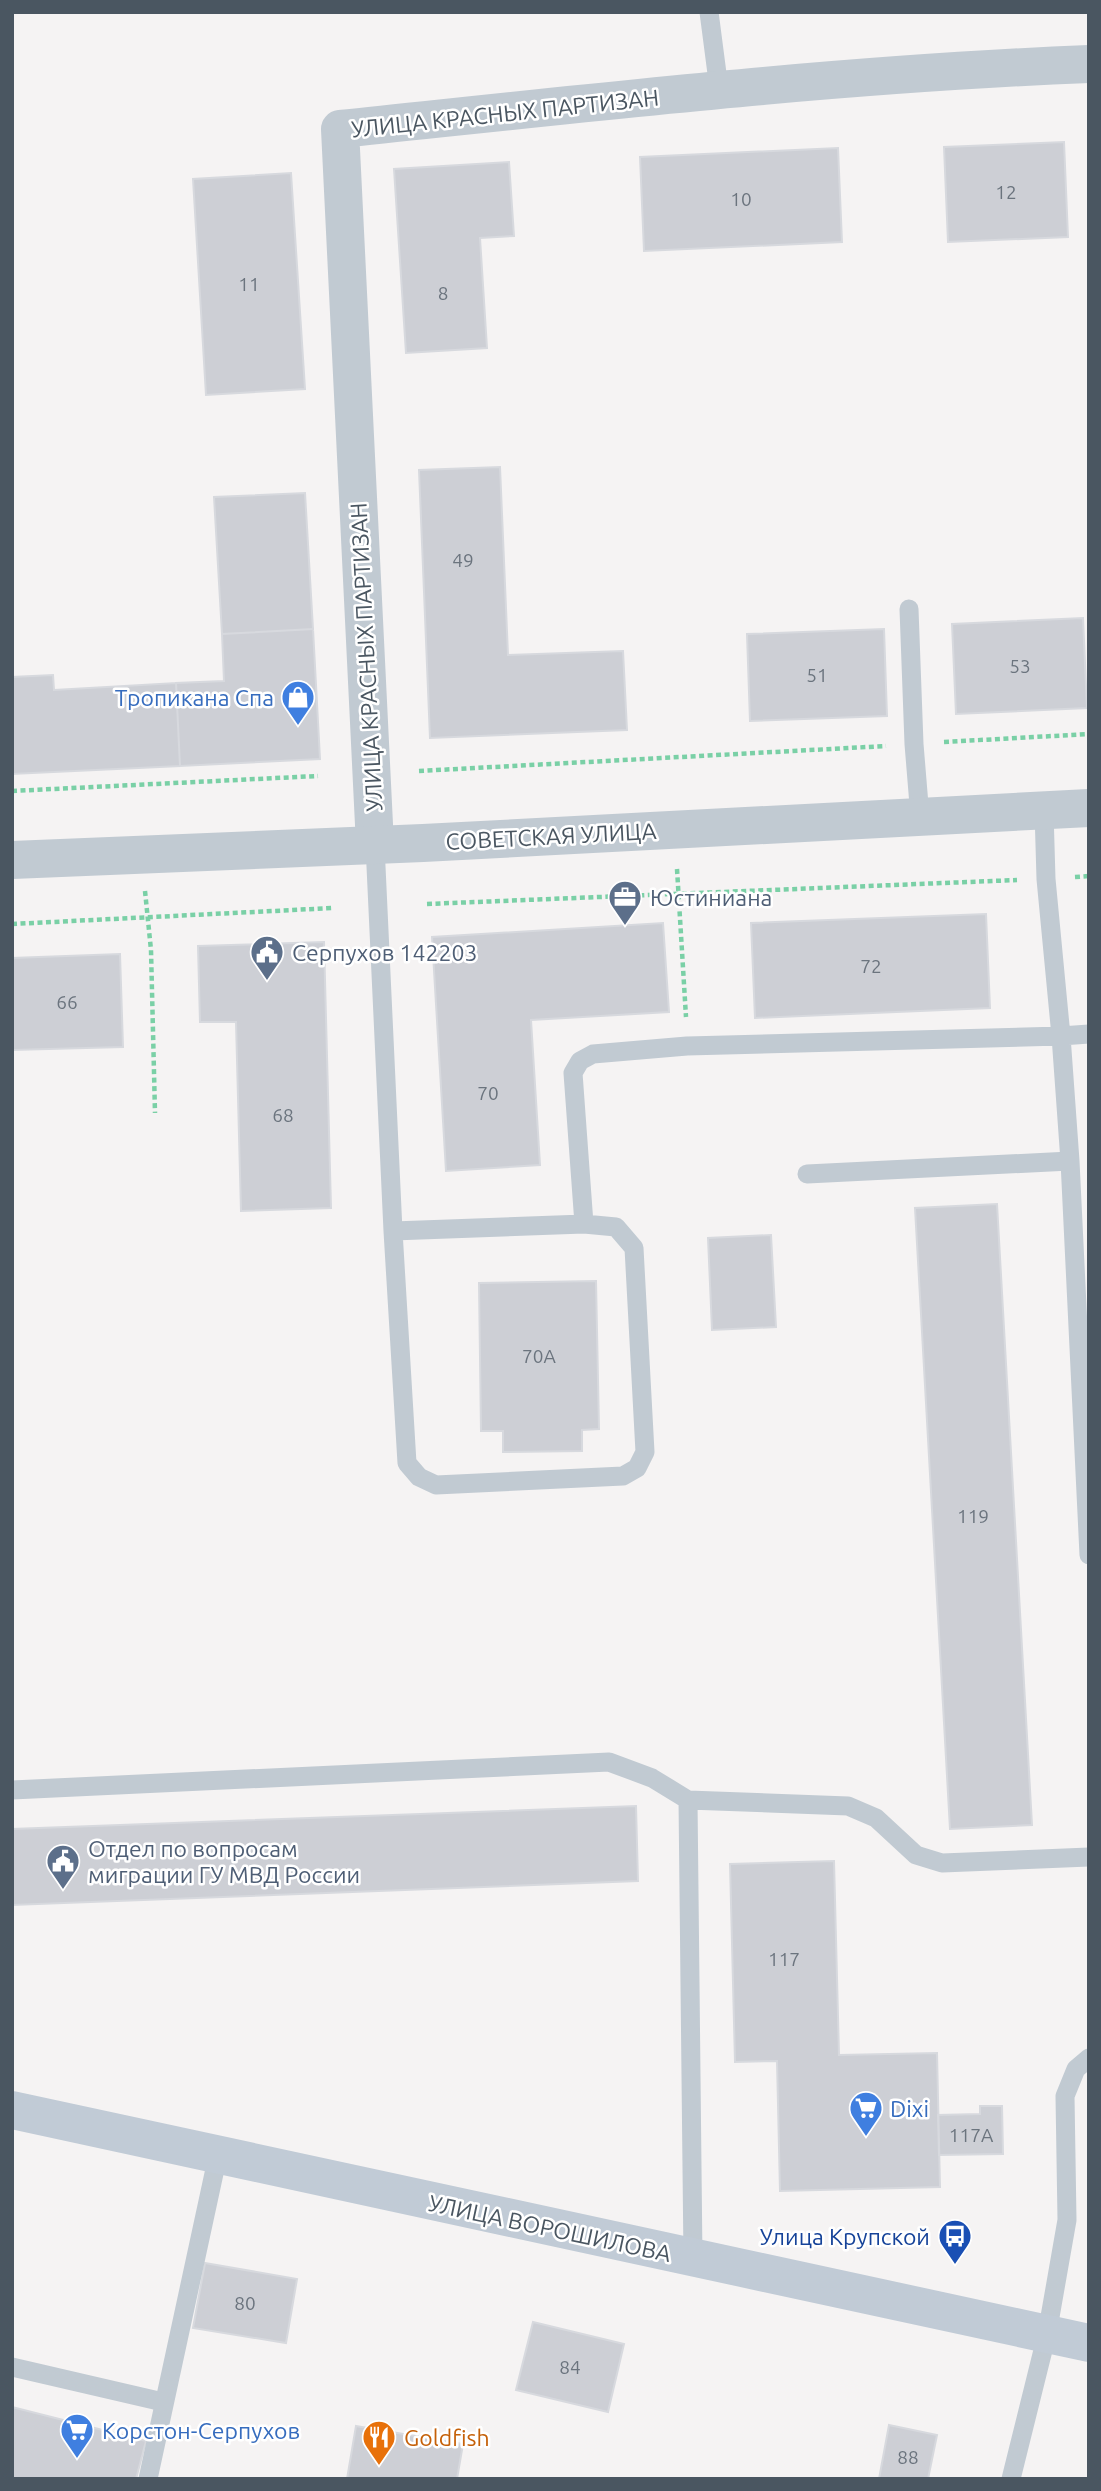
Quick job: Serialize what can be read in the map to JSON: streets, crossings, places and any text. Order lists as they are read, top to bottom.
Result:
{
  "streets": {
    "main road": ["УЛИЦА ВОРОШИЛОВА"],
    "street": ["УЛИЦА КРАСНЫХ ПАРТИЗАН", "СОВЕТСКАЯ УЛИЦА"]
  },
  "crossings": [
    ["УЛИЦА КРАСНЫХ ПАРТИЗАН", "СОВЕТСКАЯ УЛИЦА"]
  ],
  "places": {
    "shop": ["Тропикана Спа"],
    "office": ["Юстиниана"],
    "public building": ["Серпухов 142203", "Отдел по вопросам миграции ГУ МВД России"],
    "supermarket": ["Dixi", "Корстон-Серпухов"],
    "bus stop": ["Улица Крупской"],
    "restaurant": ["Goldfish"]
  },
  "house_numbers": [
    "12",
    "10",
    "11",
    "8",
    "49",
    "53",
    "51",
    "72",
    "66",
    "70",
    "68",
    "70А",
    "119",
    "117",
    "117А",
    "80",
    "84",
    "88"
  ]
}
